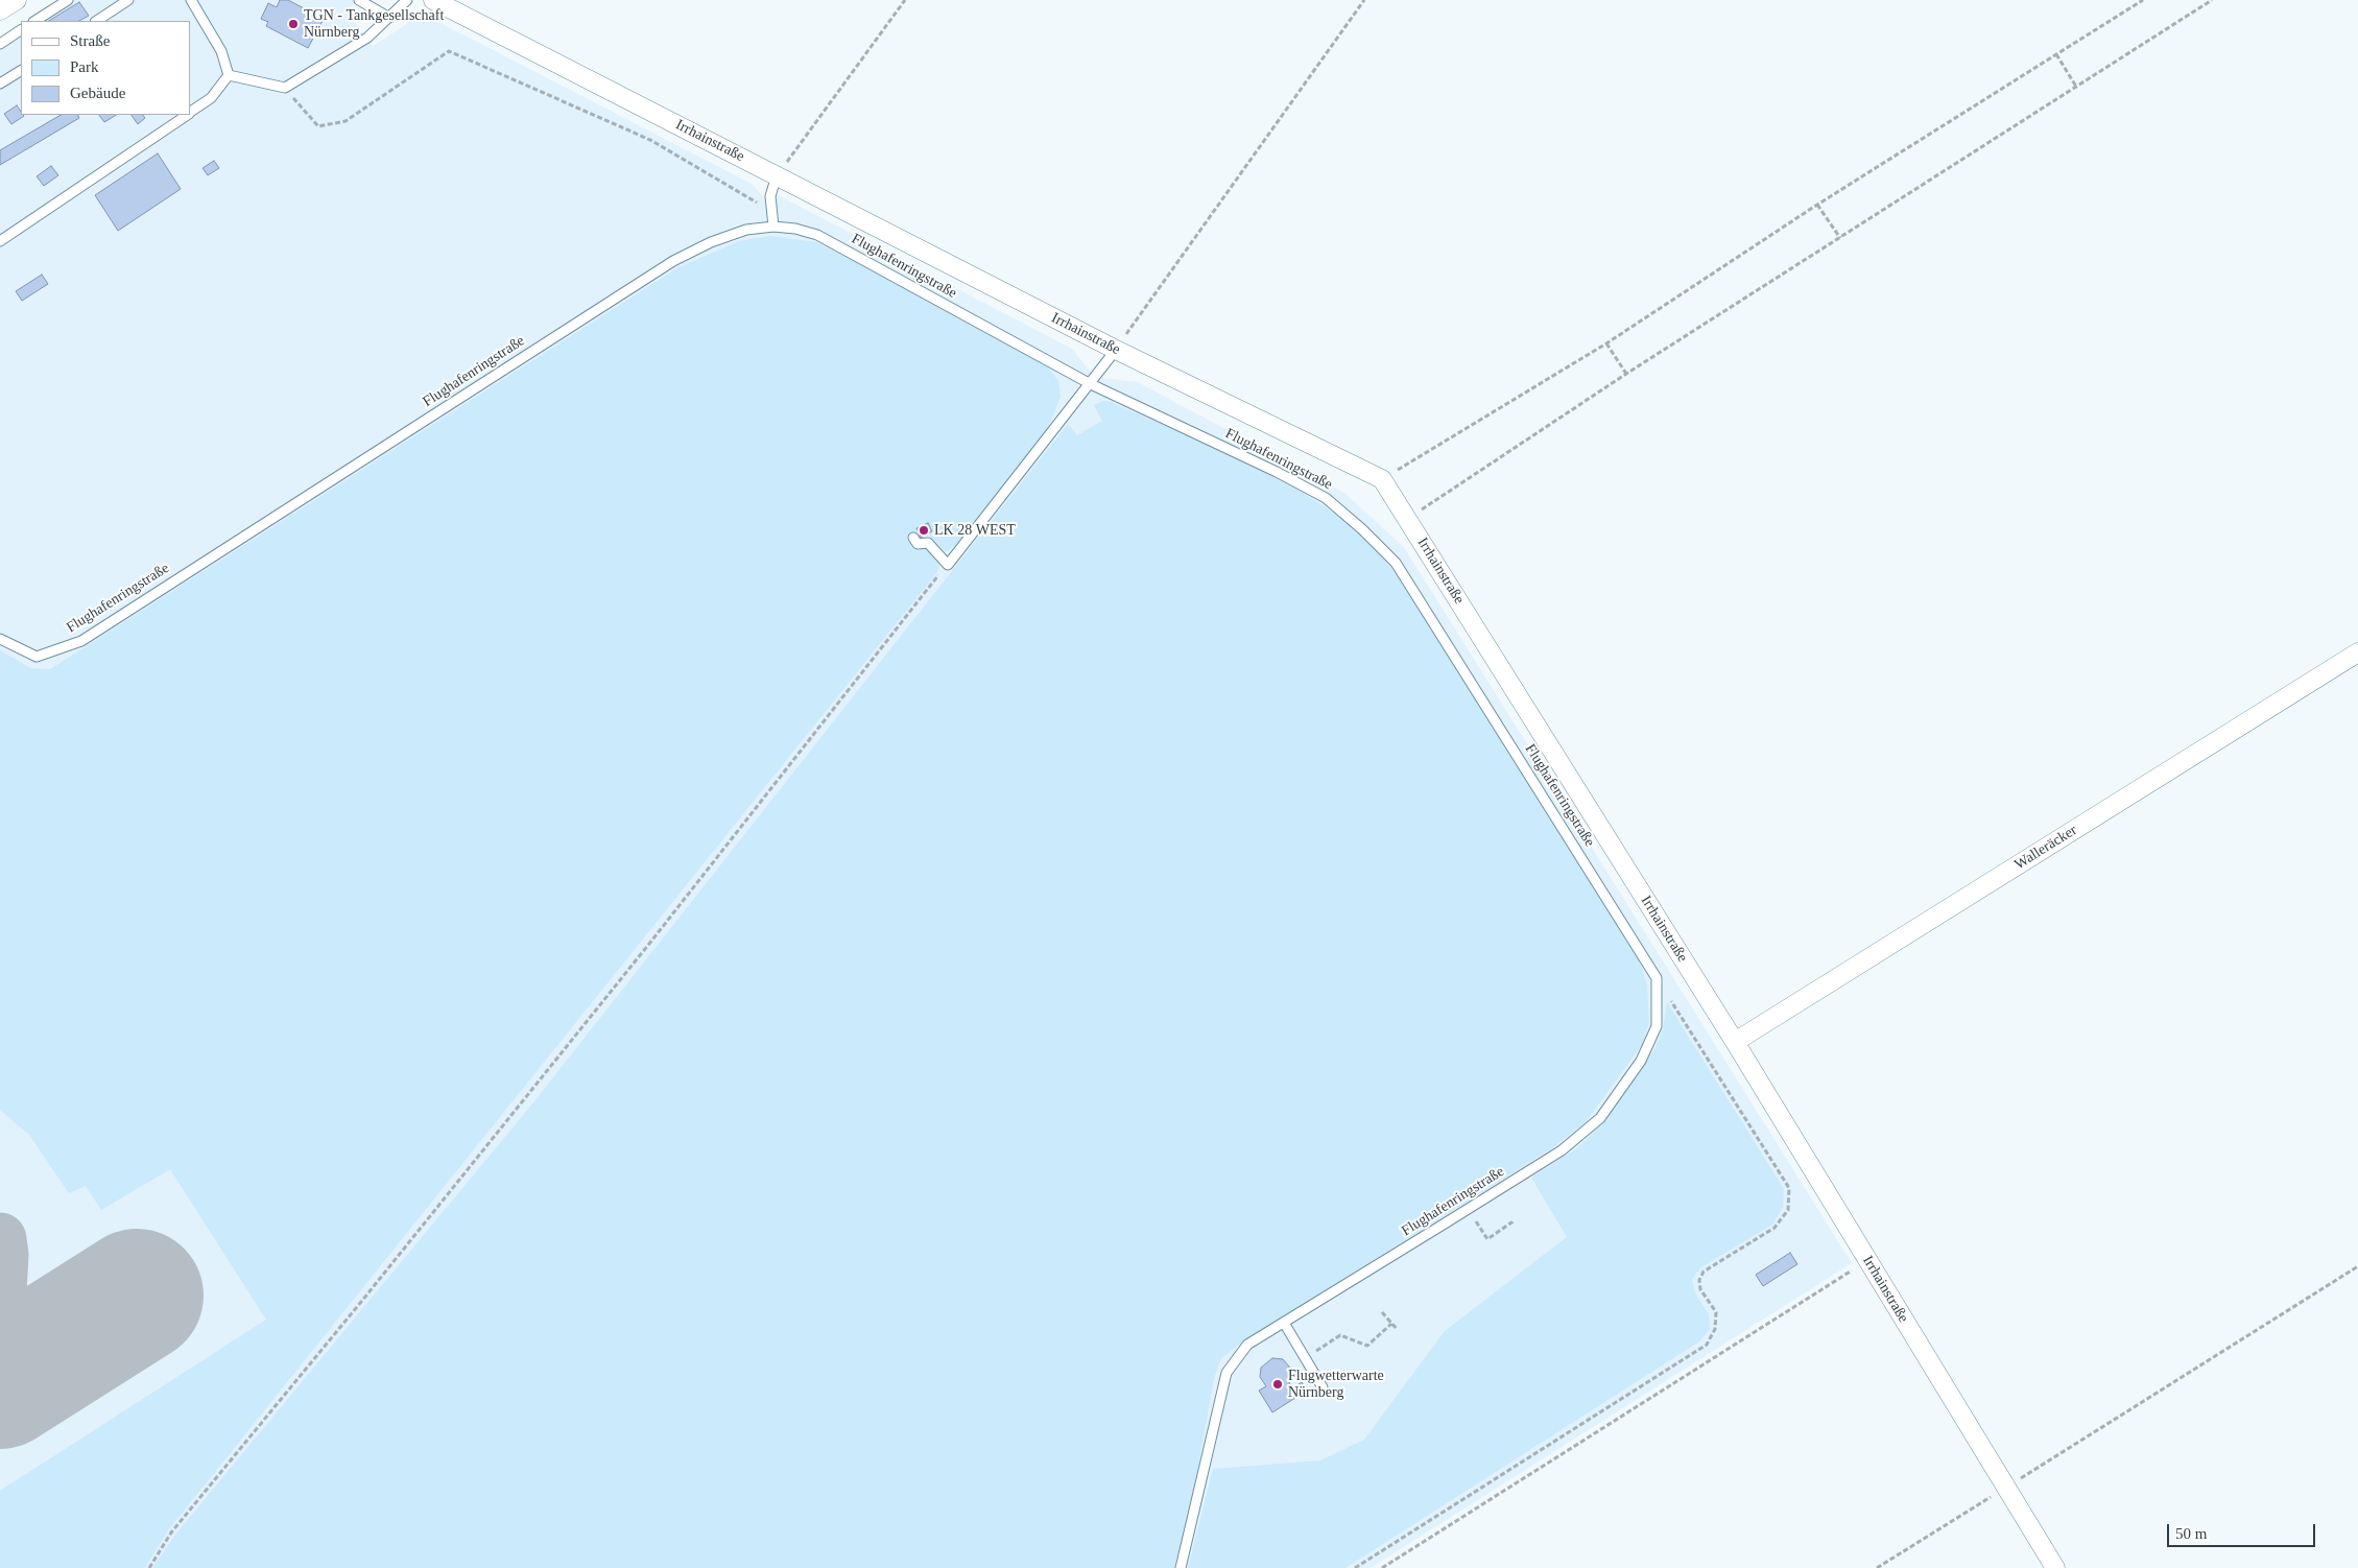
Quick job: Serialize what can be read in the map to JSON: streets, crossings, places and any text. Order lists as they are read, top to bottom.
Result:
{
  "streets": {
    "street": ["Irrhainstraße", "Walleräcker"],
    "lane": ["Flughafenringstraße"]
  },
  "crossings": [
    ["Irrhainstraße", "Walleräcker"]
  ],
  "places": ["TGN - Tankgesellschaft Nürnberg", "LK 28 WEST", "Flugwetterwarte Nürnberg"],
  "legend": ["Straße", "Park", "Gebäude"],
  "scale_bar": "50 m"
}
